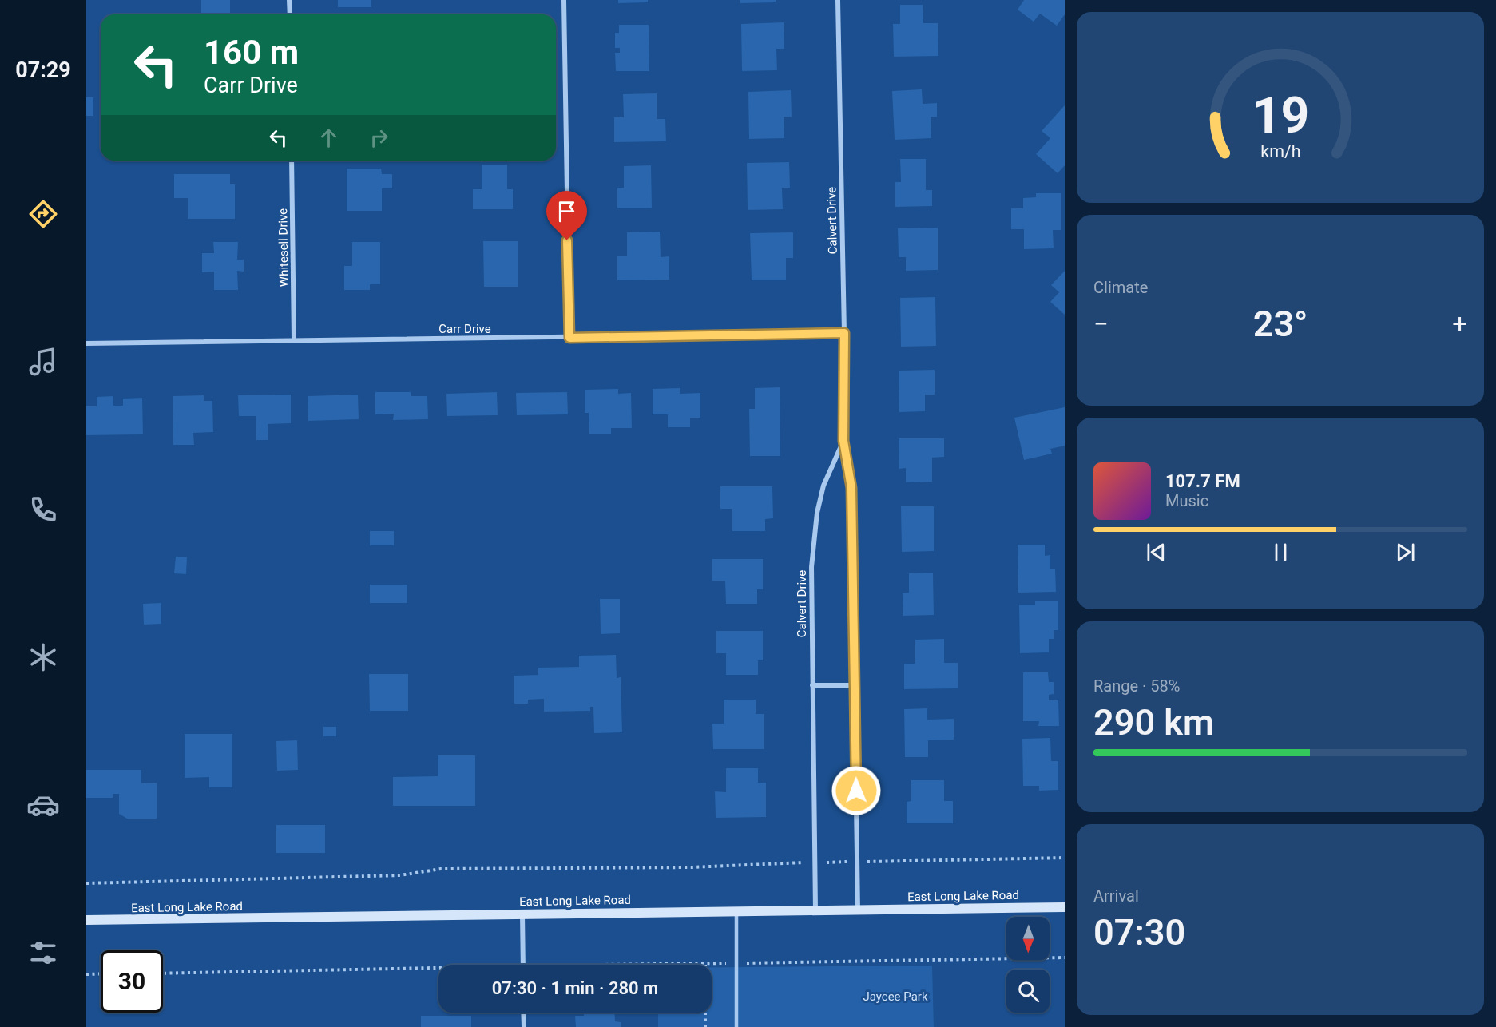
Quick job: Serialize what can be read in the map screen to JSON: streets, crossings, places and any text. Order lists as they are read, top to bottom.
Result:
{
  "streets": {
    "main road": ["East Long Lake Road"],
    "street": ["Calvert Drive", "Whitesell Drive", "Carr Drive"]
  },
  "crossings": [
    ["Calvert Drive", "Carr Drive"],
    ["Calvert Drive", "East Long Lake Road"],
    ["Whitesell Drive", "Carr Drive"]
  ],
  "parks": ["Jaycee Park"],
  "north": "bottom",
  "page": {
    "tabs": "07:29",
    "turn": ["160 m", "Carr Drive"],
    "tile": [
      "Climate",
      ["Range · 58%", "290 km"],
      ["Arrival", "07:30"]
    ],
    "heat": ["−", "23°", "+"],
    "song": ["107.7 FM", "Music"],
    "limit": "30",
    "trip": "07:30 · 1 min · 280 m",
    "gauge": ["19", "km/h"]
  }
}
